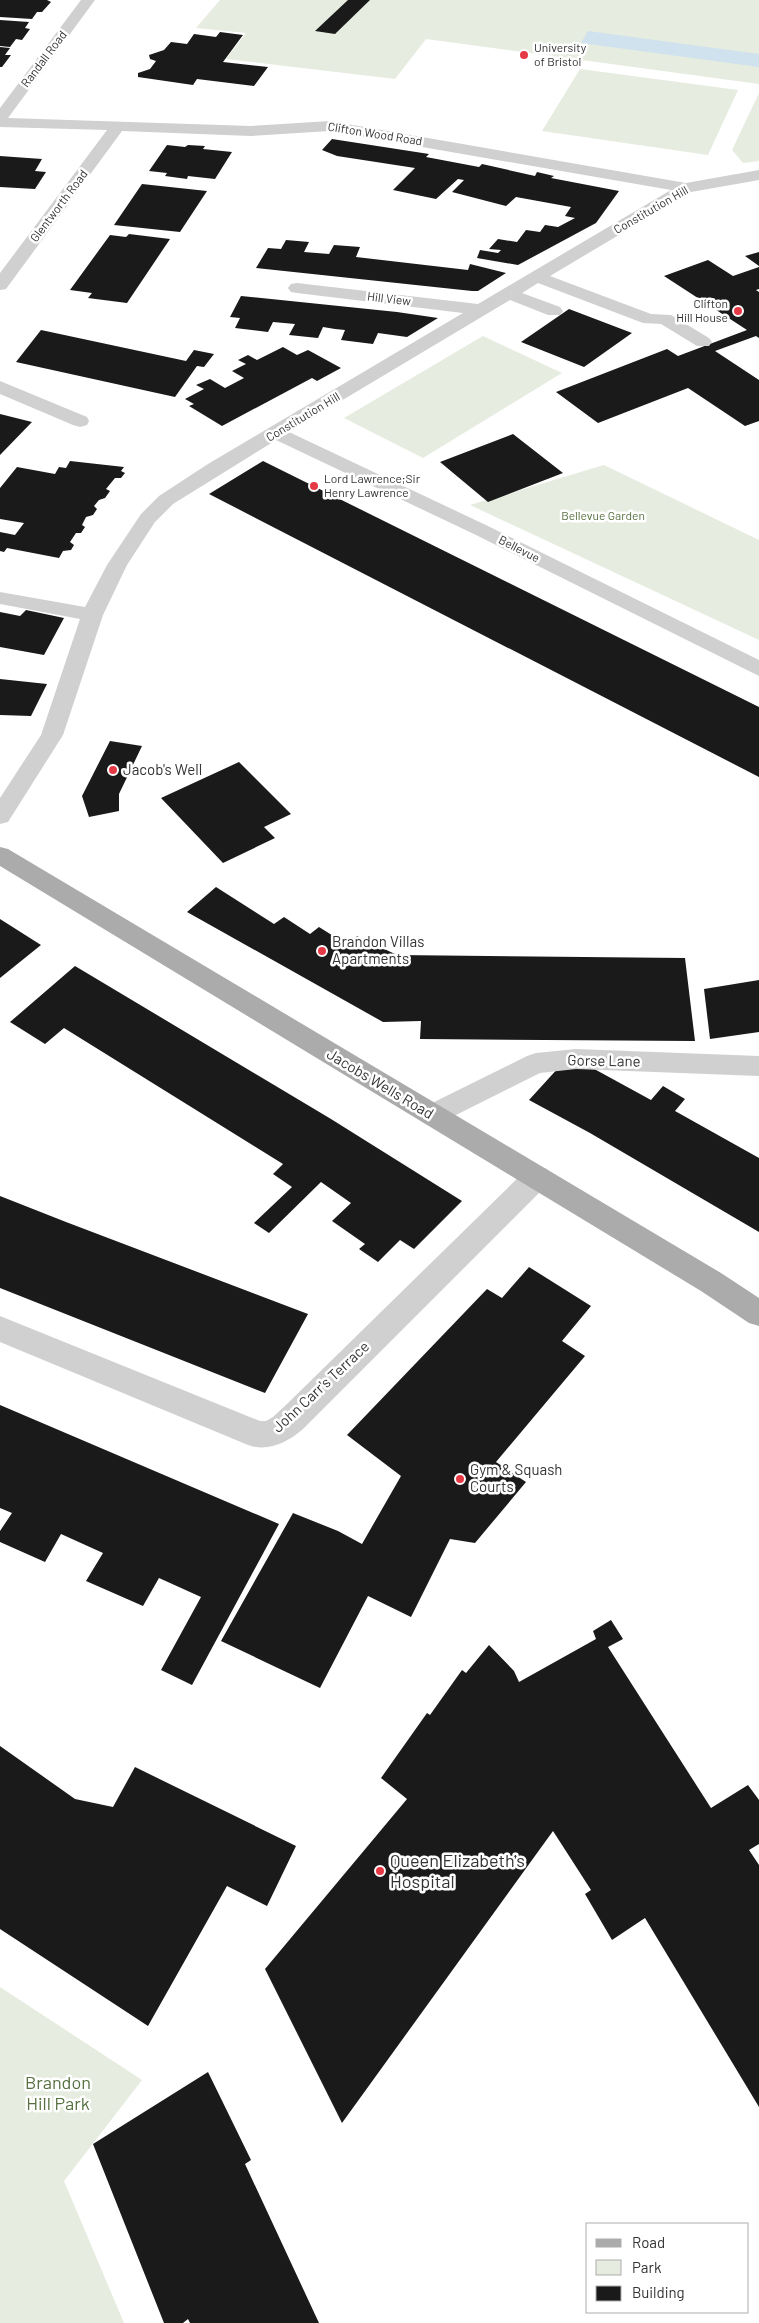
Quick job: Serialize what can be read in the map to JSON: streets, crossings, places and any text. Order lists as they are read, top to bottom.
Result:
{
  "streets": {
    "main road": ["Jacobs Wells Road"],
    "street": [
      "Randall Road",
      "Clifton Wood Road",
      "Glentworth Road",
      "Constitution Hill",
      "Hill View",
      "Bellevue",
      "Gorse Lane",
      "John Carr's Terrace"
    ]
  },
  "crossings": [
    ["Randall Road", "Clifton Wood Road"],
    ["Clifton Wood Road", "Glentworth Road"],
    ["Clifton Wood Road", "Constitution Hill"],
    ["Constitution Hill", "Hill View"],
    ["Constitution Hill", "Bellevue"],
    ["Gorse Lane", "Jacobs Wells Road"],
    ["Jacobs Wells Road", "John Carr's Terrace"]
  ],
  "parks": ["Bellevue Garden", "Brandon Hill Park"],
  "places": [
    "University of Bristol",
    "Clifton Hill House",
    "Lord Lawrence;Sir Henry Lawrence",
    "Jacob's Well",
    "Brandon Villas Apartments",
    "Gym & Squash Courts",
    "Queen Elizabeth's Hospital"
  ],
  "legend": ["Road", "Park", "Building"]
}
